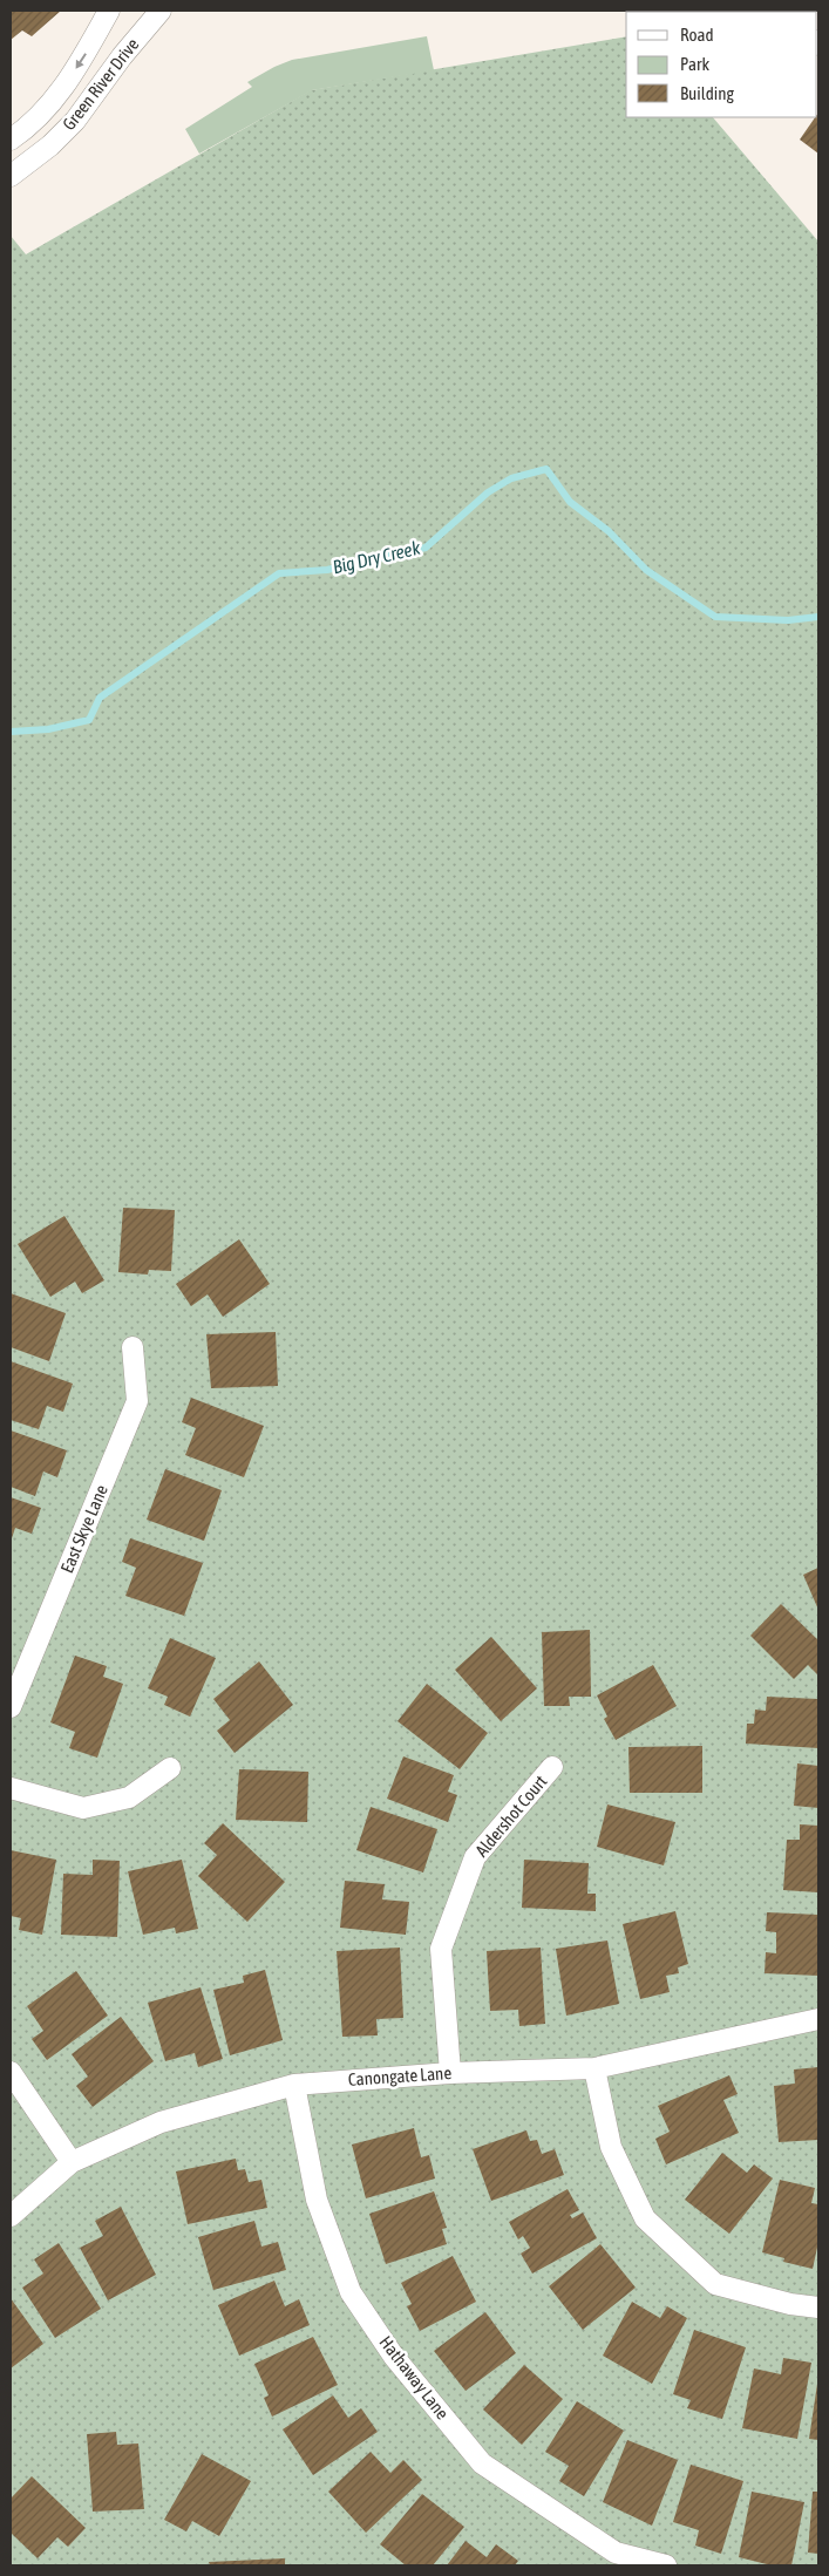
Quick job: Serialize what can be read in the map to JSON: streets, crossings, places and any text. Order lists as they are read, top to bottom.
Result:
{
  "streets": {
    "street": [
      "Green River Drive",
      "East Skye Lane",
      "Aldershot Court",
      "Canongate Lane",
      "Hathaway Lane"
    ]
  },
  "crossings": [
    ["Aldershot Court", "Canongate Lane"],
    ["Canongate Lane", "Hathaway Lane"]
  ],
  "water": ["Big Dry Creek"],
  "legend": ["Road", "Park", "Building"]
}
